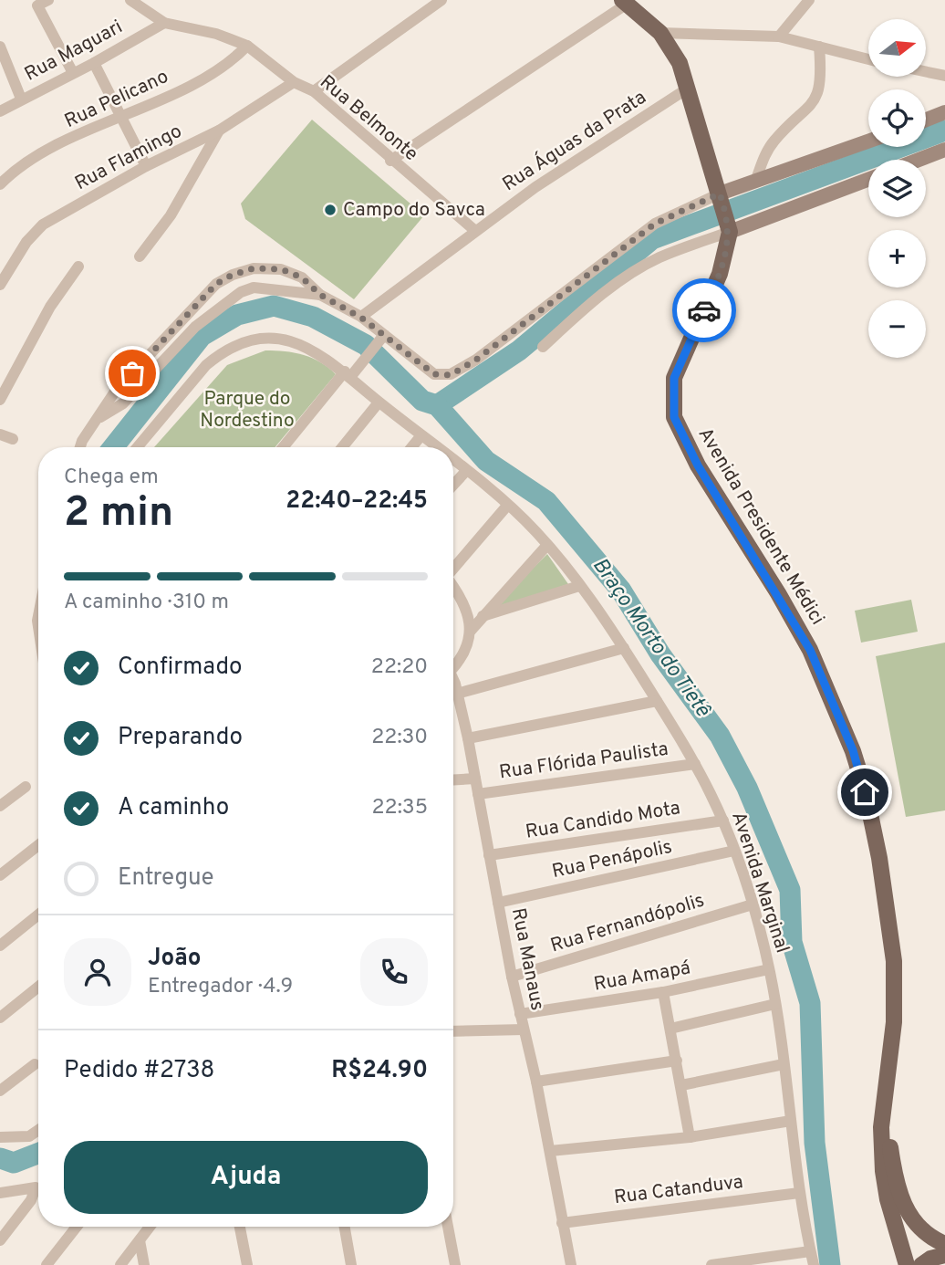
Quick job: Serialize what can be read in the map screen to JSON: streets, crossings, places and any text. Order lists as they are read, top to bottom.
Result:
{
  "streets": {
    "main road": ["Avenida Presidente Médici"],
    "street": [
      "Rua Maguari",
      "Rua Pelicano",
      "Rua Belmonte",
      "Rua Águas da Prata",
      "Rua Flamingo",
      "Rua Flórida Paulista",
      "Rua Candido Mota",
      "Rua Penápolis",
      "Avenida Marginal",
      "Rua Fernandópolis",
      "Rua Manaus",
      "Rua Amapá",
      "Rua Catanduva"
    ]
  },
  "crossings": [
    ["Rua Maguari", "Rua Belmonte"],
    ["Rua Pelicano", "Rua Belmonte"],
    ["Rua Belmonte", "Rua Águas da Prata"],
    ["Rua Belmonte", "Rua Flamingo"],
    ["Rua Águas da Prata", "Avenida Presidente Médici"],
    ["Rua Flórida Paulista", "Avenida Marginal"],
    ["Rua Flórida Paulista", "Rua Manaus"],
    ["Rua Candido Mota", "Avenida Marginal"],
    ["Rua Candido Mota", "Rua Manaus"],
    ["Rua Penápolis", "Avenida Marginal"],
    ["Rua Penápolis", "Rua Manaus"],
    ["Avenida Marginal", "Rua Fernandópolis"],
    ["Avenida Marginal", "Rua Amapá"],
    ["Avenida Marginal", "Rua Catanduva"],
    ["Rua Fernandópolis", "Rua Manaus"],
    ["Rua Manaus", "Rua Amapá"],
    ["Rua Manaus", "Rua Catanduva"]
  ],
  "water": ["Braço Morto do Tietê"],
  "parks": ["Parque do Nordestino"],
  "places": ["Campo do Savca"],
  "north": "right",
  "page": {
    "map_buttons": ["+", "−"],
    "heading": ["2 min", "Chega em", "22:40–22:45"],
    "panel": [
      "João",
      "Entregador · 4.9",
      "Pedido #2738",
      "R$24.90"
    ],
    "bar": "A caminho · 310 m",
    "list": [
      ["Confirmado", "22:20"],
      ["Preparando", "22:30"],
      ["A caminho", "22:35"],
      "Entregue"
    ],
    "buttons": "Ajuda"
  }
}
